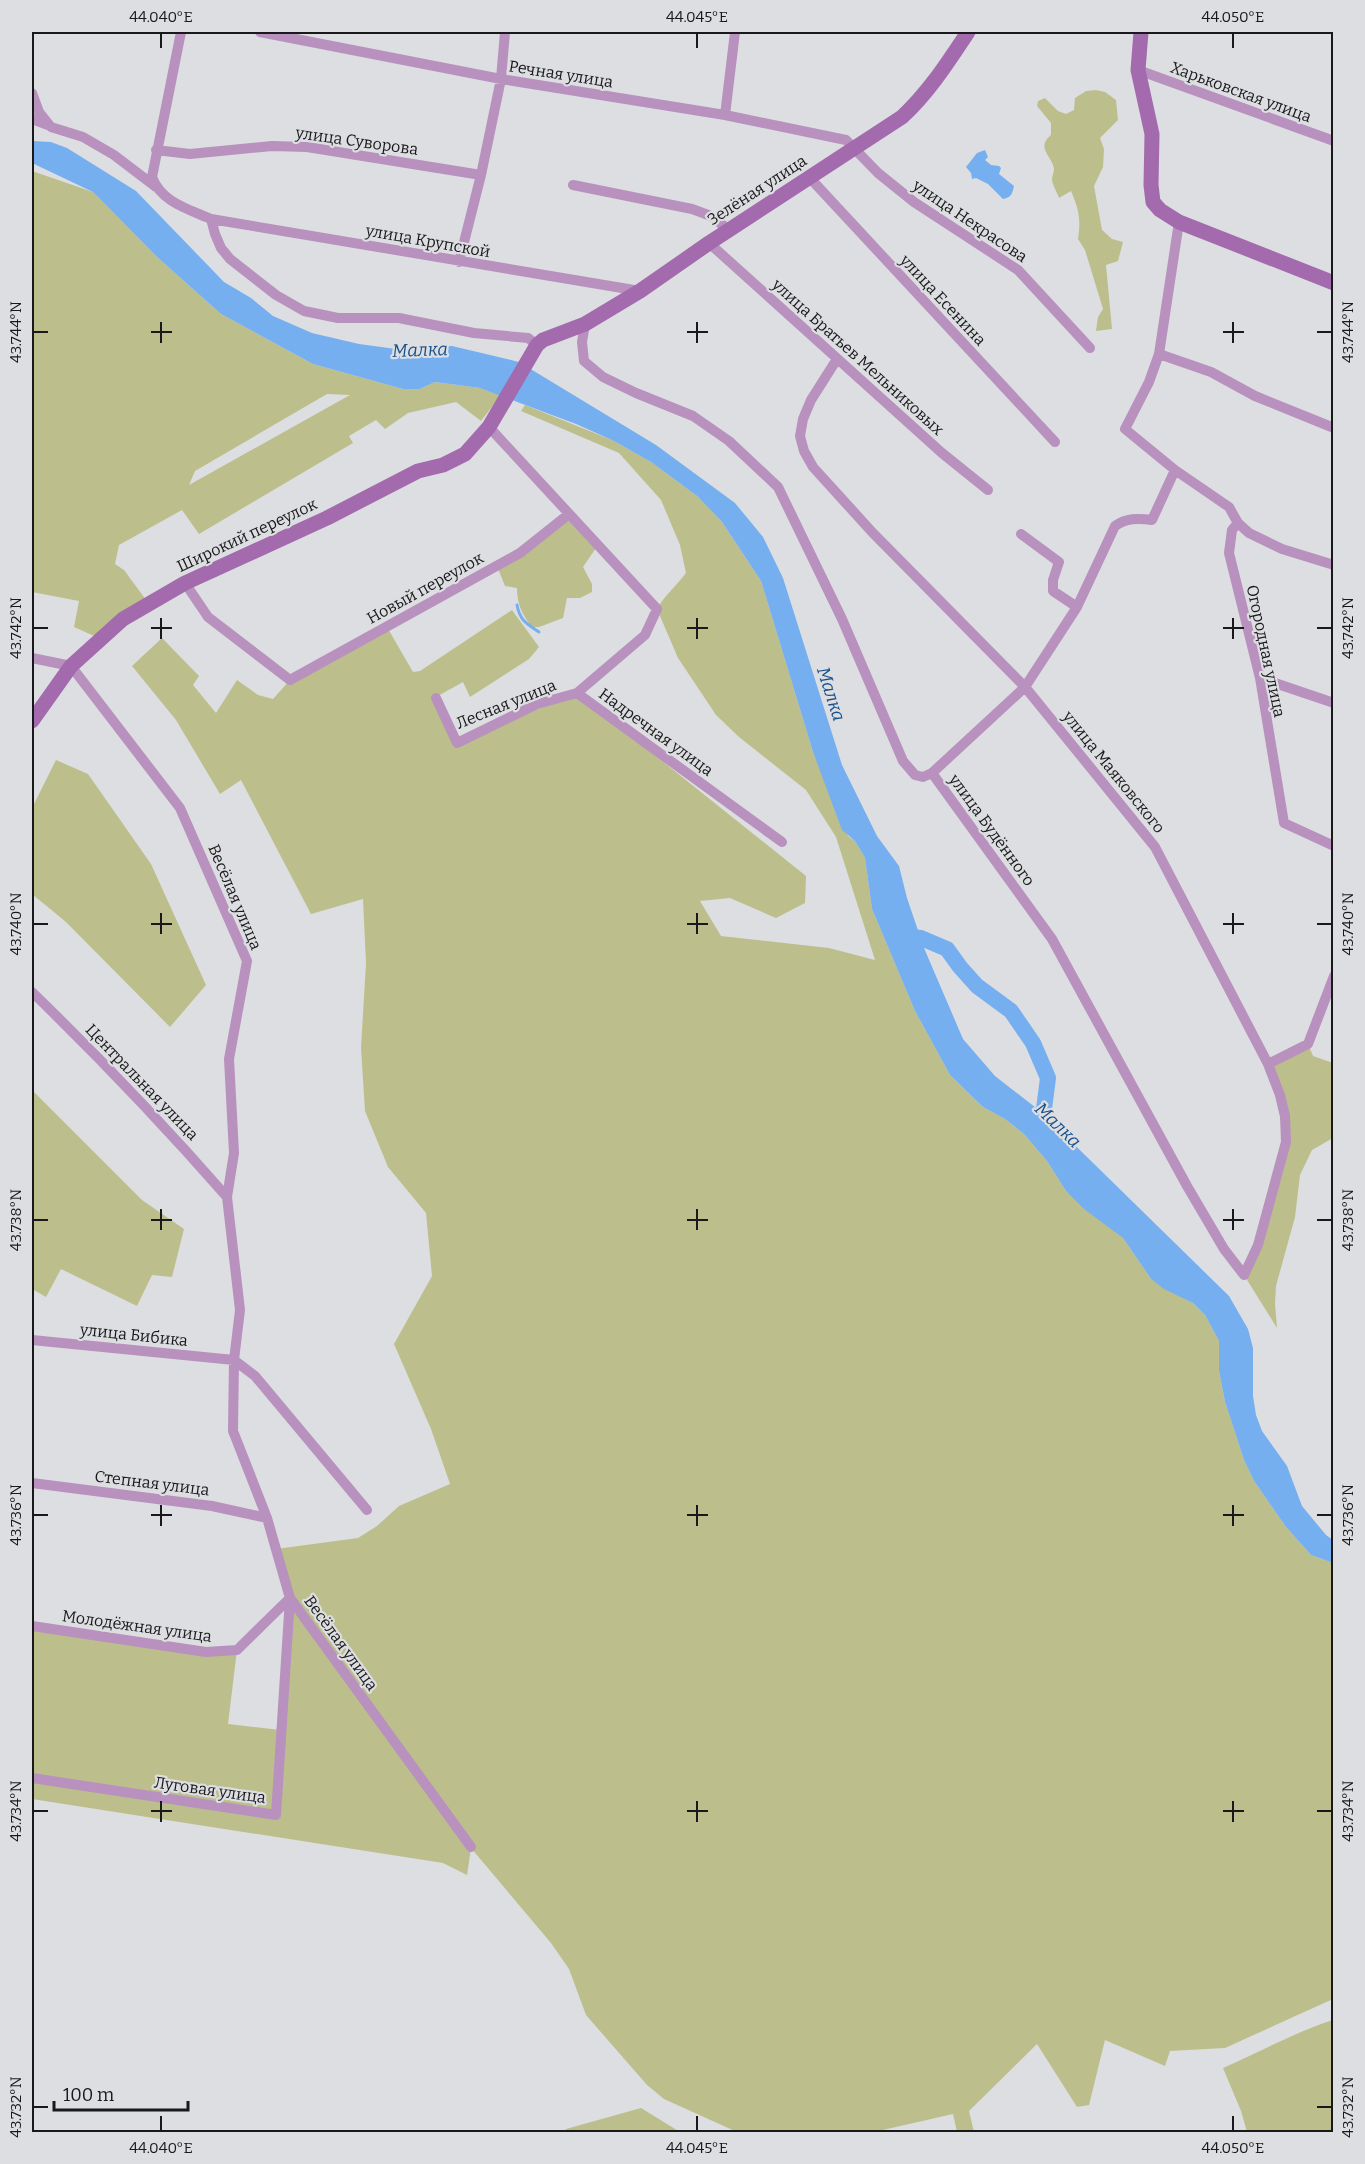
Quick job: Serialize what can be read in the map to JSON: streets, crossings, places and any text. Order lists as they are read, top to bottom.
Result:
{
  "streets": {
    "street": [
      "Речная улица",
      "Харьковская улица",
      "улица Суворова",
      "Зелёная улица",
      "улица Некрасова",
      "улица Крупской",
      "улица Есенина",
      "улица Братьев Мельниковых",
      "Широкий переулок",
      "Новый переулок",
      "Огородная улица",
      "Лесная улица",
      "Надречная улица",
      "улица Маяковского",
      "улица Будённого",
      "Весёлая улица",
      "Центральная улица",
      "улица Бибика",
      "Степная улица",
      "Молодёжная улица",
      "Луговая улица"
    ]
  },
  "crossings": [
    ["Речная улица", "Зелёная улица"],
    ["Речная улица", "улица Некрасова"],
    ["Зелёная улица", "улица Некрасова"],
    ["Зелёная улица", "улица Крупской"],
    ["Зелёная улица", "улица Есенина"],
    ["Зелёная улица", "улица Братьев Мельниковых"],
    ["Зелёная улица", "Широкий переулок"],
    ["Зелёная улица", "улица Будённого"],
    ["улица Братьев Мельниковых", "улица Маяковского"],
    ["Широкий переулок", "Новый переулок"],
    ["Широкий переулок", "Надречная улица"],
    ["Широкий переулок", "Весёлая улица"],
    ["Новый переулок", "Надречная улица"],
    ["Лесная улица", "Надречная улица"],
    ["улица Маяковского", "улица Будённого"],
    ["Весёлая улица", "Центральная улица"],
    ["Весёлая улица", "улица Бибика"],
    ["Весёлая улица", "Степная улица"],
    ["Весёлая улица", "Молодёжная улица"],
    ["Весёлая улица", "Луговая улица"],
    ["Молодёжная улица", "Луговая улица"]
  ],
  "water": ["Малка"],
  "scale_bar": "100 m",
  "coordinates": [
    "44.040°E",
    "44.045°E",
    "44.050°E",
    "43.744°N",
    "43.742°N",
    "43.740°N",
    "43.738°N",
    "43.736°N",
    "43.734°N",
    "43.732°N"
  ]
}
